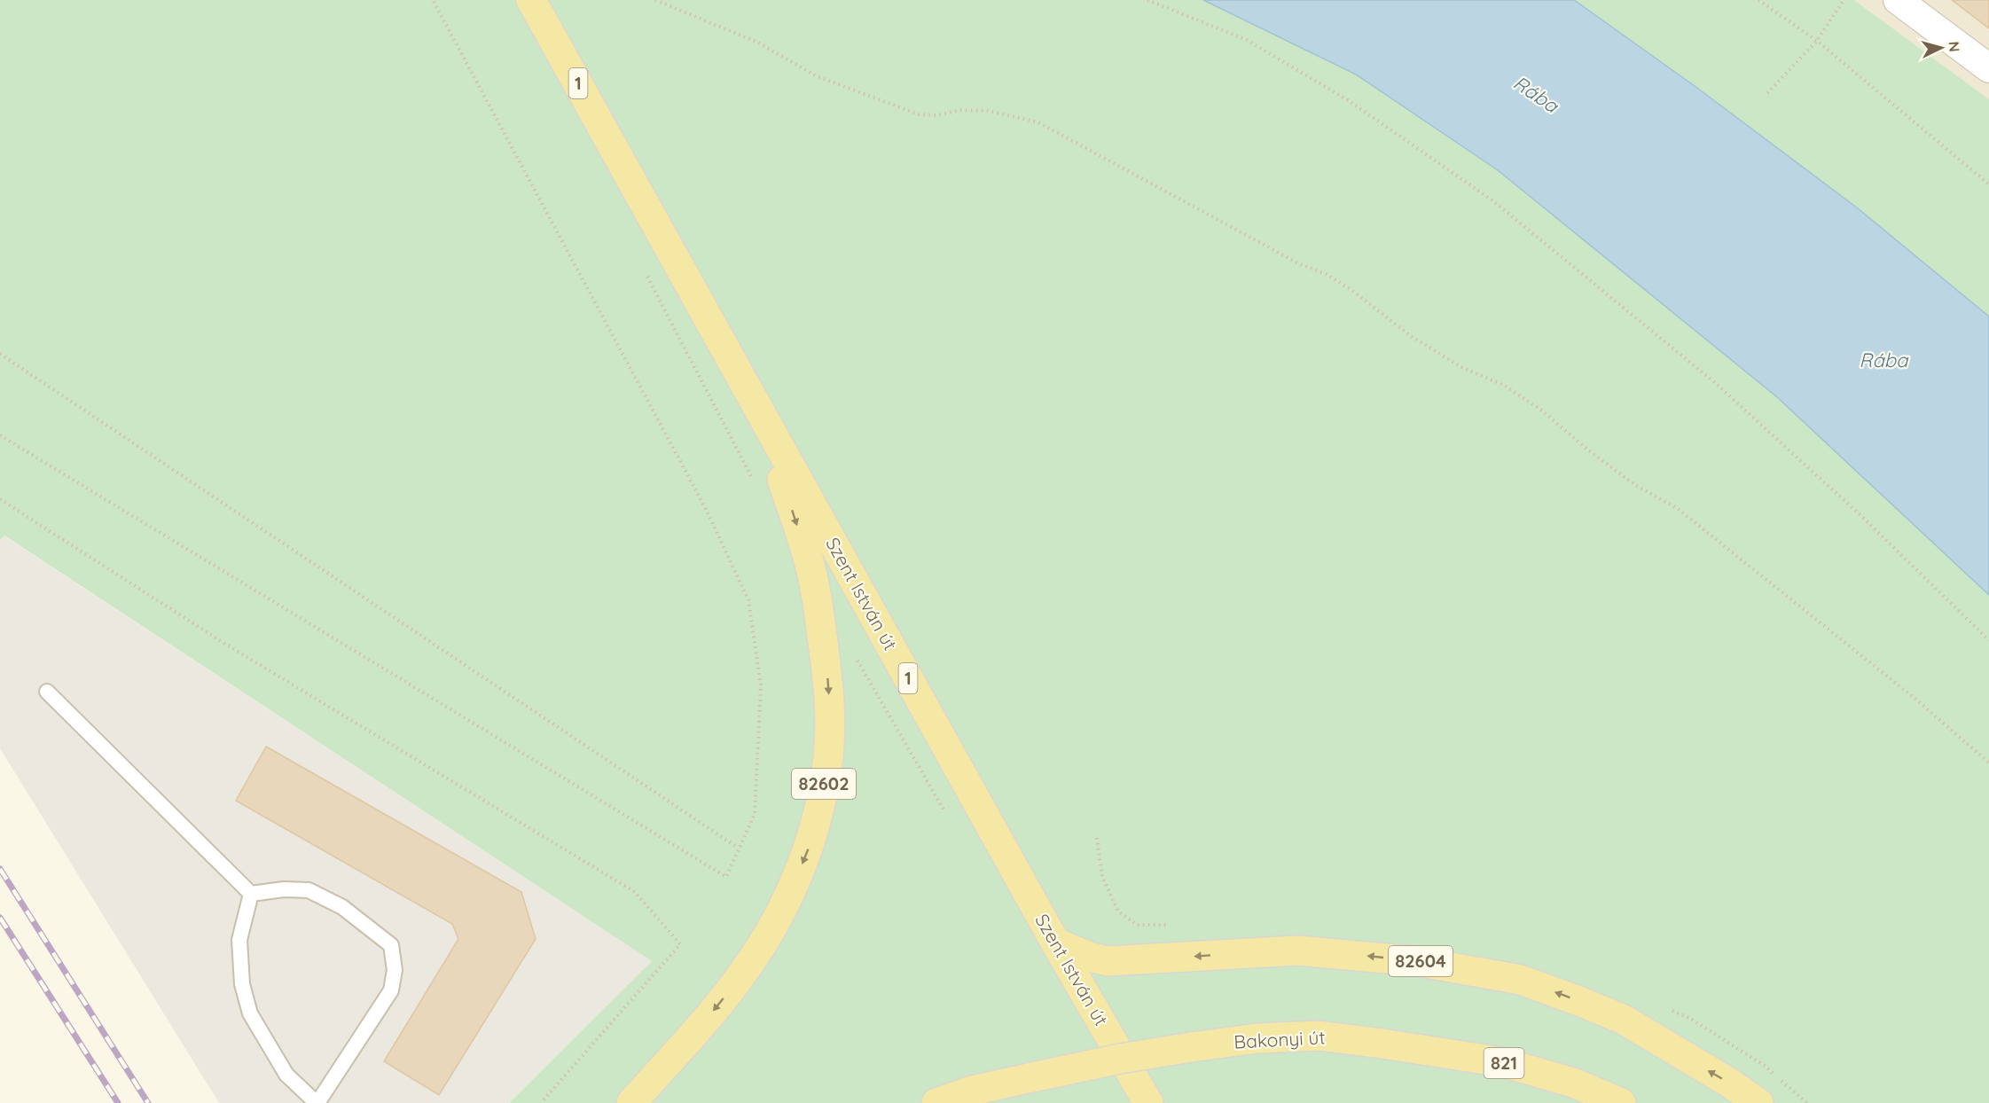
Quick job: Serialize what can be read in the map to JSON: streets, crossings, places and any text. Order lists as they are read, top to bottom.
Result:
{
  "streets": {
    "main road": [
      "1",
      "Szent István út",
      "82602",
      "82604",
      "Bakonyi út",
      "821"
    ]
  },
  "crossings": [
    ["Szent István út", "82602"],
    ["Szent István út", "82604"]
  ],
  "water": ["Rába"],
  "north": "right"
}
